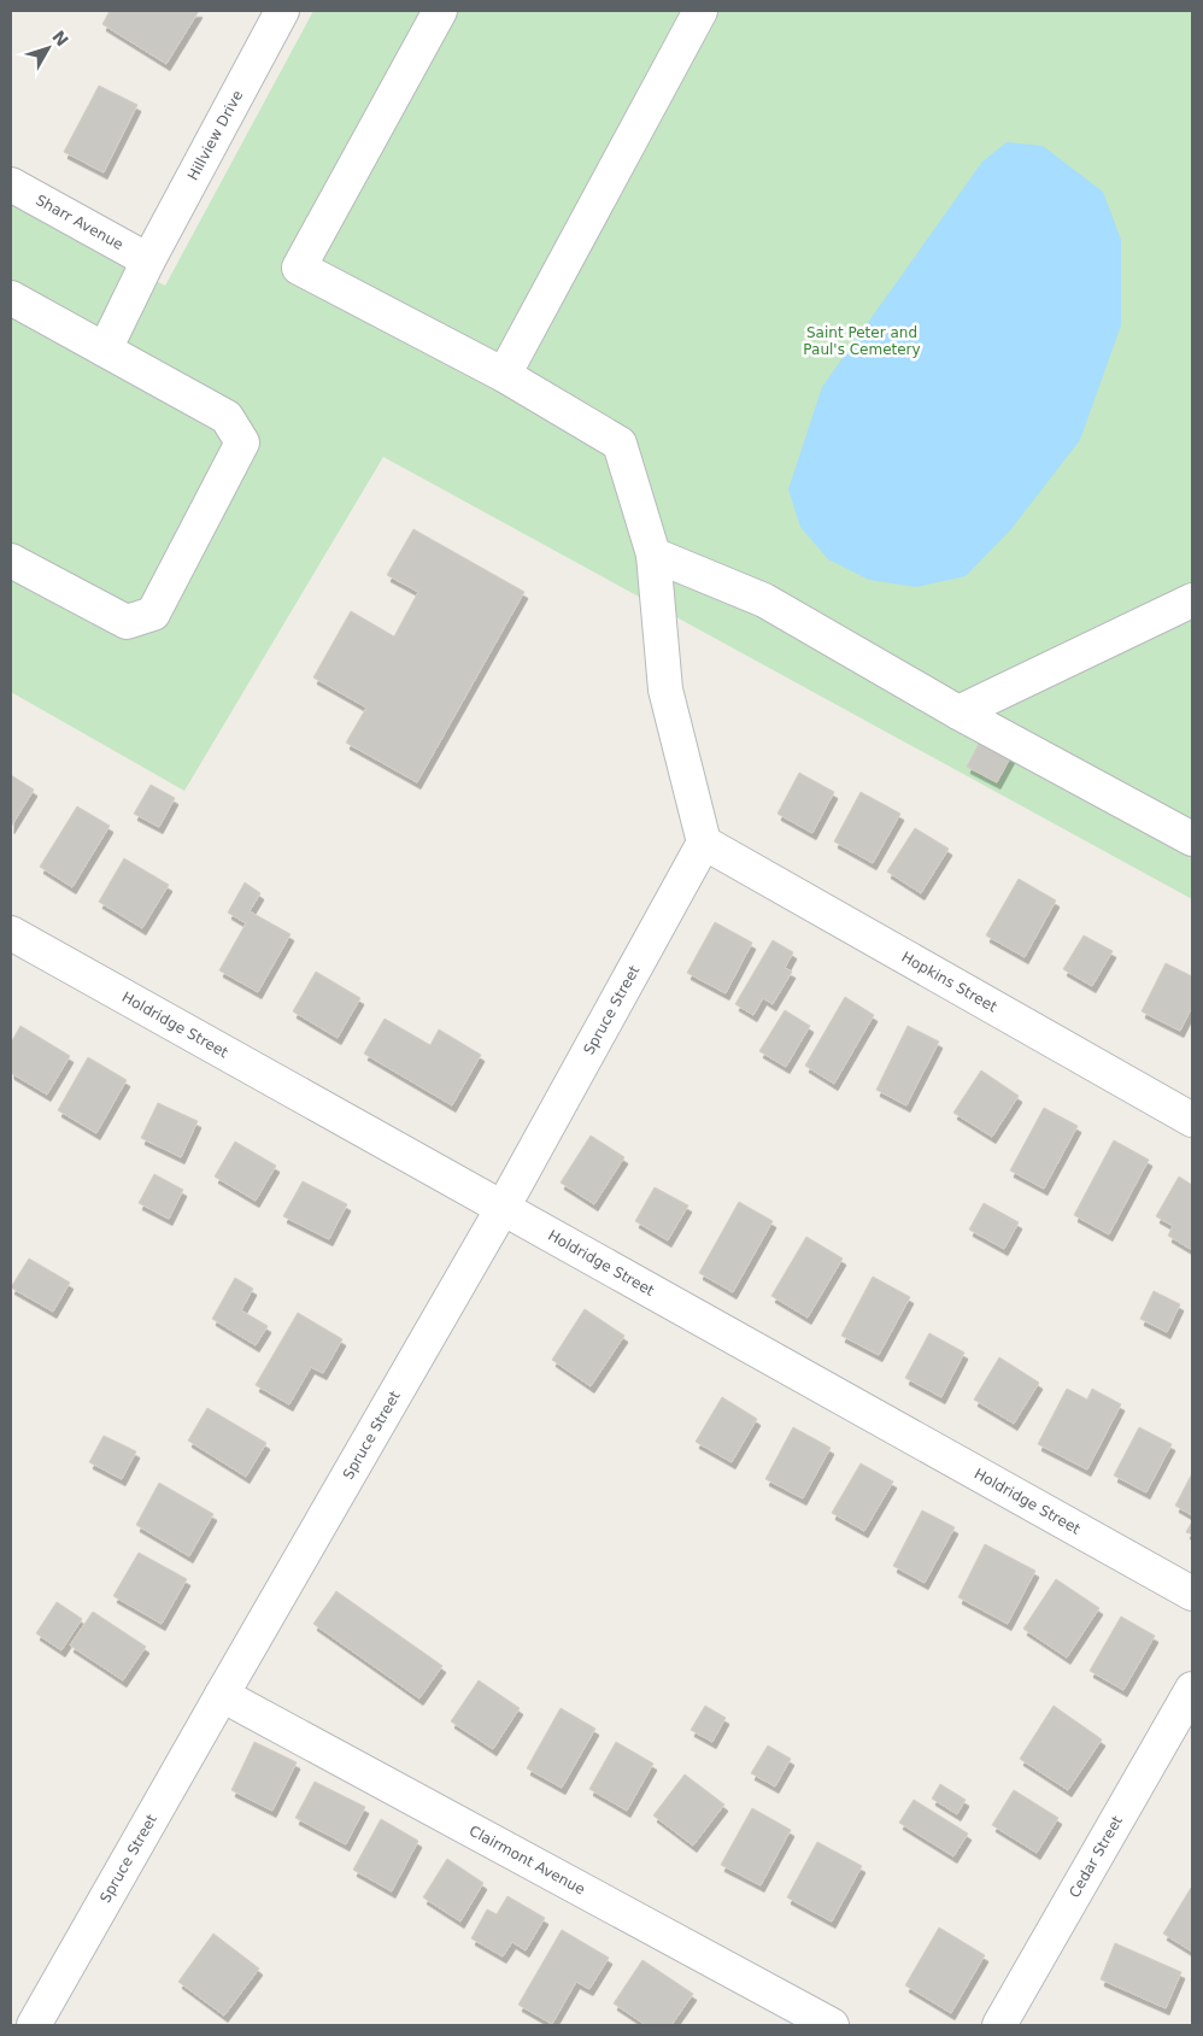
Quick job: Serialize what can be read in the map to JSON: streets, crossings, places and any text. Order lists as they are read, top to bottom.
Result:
{
  "streets": {
    "street": [
      "Hillview Drive",
      "Sharr Avenue",
      "Hopkins Street",
      "Spruce Street",
      "Holdridge Street",
      "Cedar Street",
      "Clairmont Avenue"
    ]
  },
  "crossings": [
    ["Hillview Drive", "Sharr Avenue"],
    ["Hopkins Street", "Spruce Street"],
    ["Spruce Street", "Holdridge Street"],
    ["Spruce Street", "Clairmont Avenue"]
  ],
  "parks": ["Saint Peter and Paul's Cemetery"],
  "north": "top right"
}
